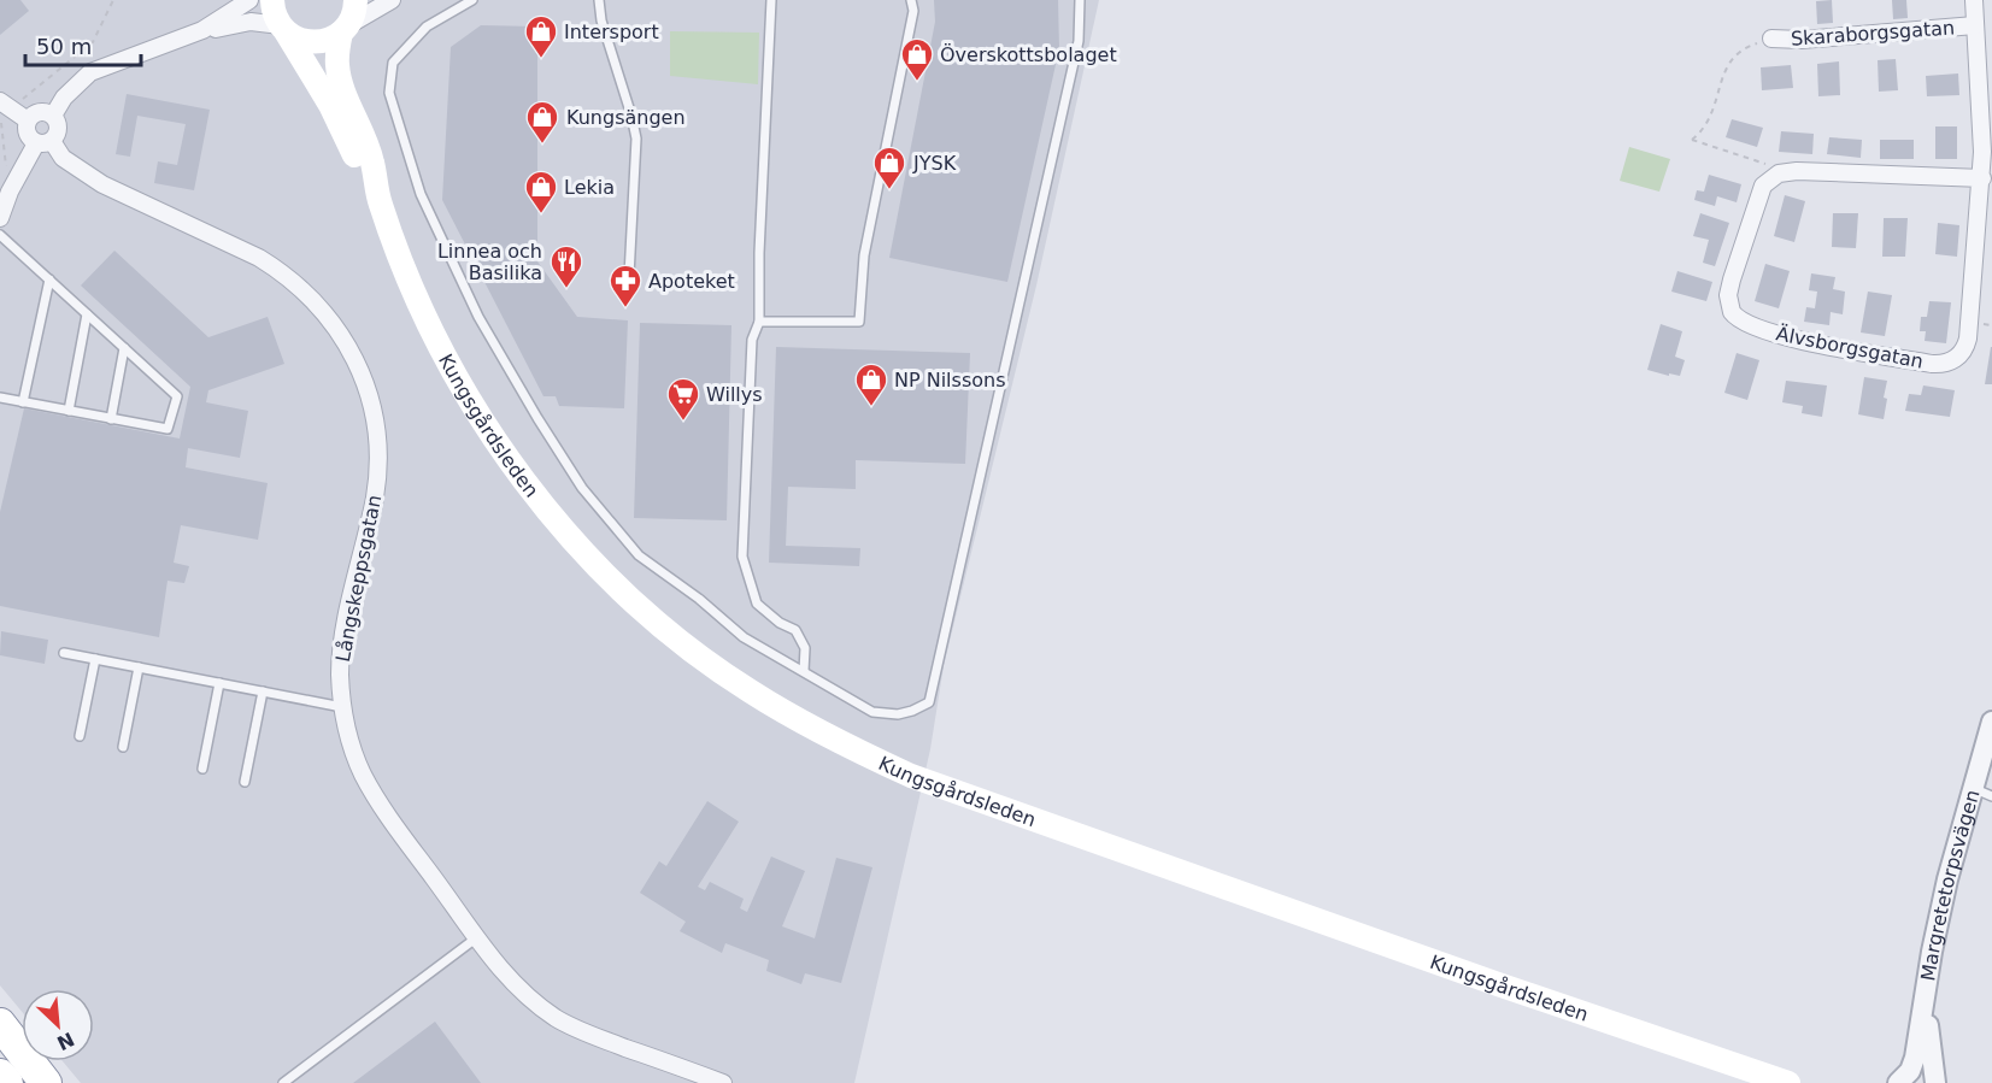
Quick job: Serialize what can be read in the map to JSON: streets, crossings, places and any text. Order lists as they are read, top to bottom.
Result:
{
  "streets": {
    "main road": ["Kungsgårdsleden"],
    "street": [
      "Skaraborgsgatan",
      "Älvsborgsgatan",
      "Långskeppsgatan",
      "Margretetorpsvägen"
    ]
  },
  "crossings": [
    ["Skaraborgsgatan", "Älvsborgsgatan"]
  ],
  "places": {
    "shop": [
      "Intersport",
      "Överskottsbolaget",
      "Kungsängen",
      "JYSK",
      "Lekia",
      "NP Nilssons"
    ],
    "restaurant": ["Linnea och Basilika"],
    "pharmacy": ["Apoteket"],
    "supermarket": ["Willys"]
  },
  "scale_bar": "50 m",
  "north": "bottom right"
}
